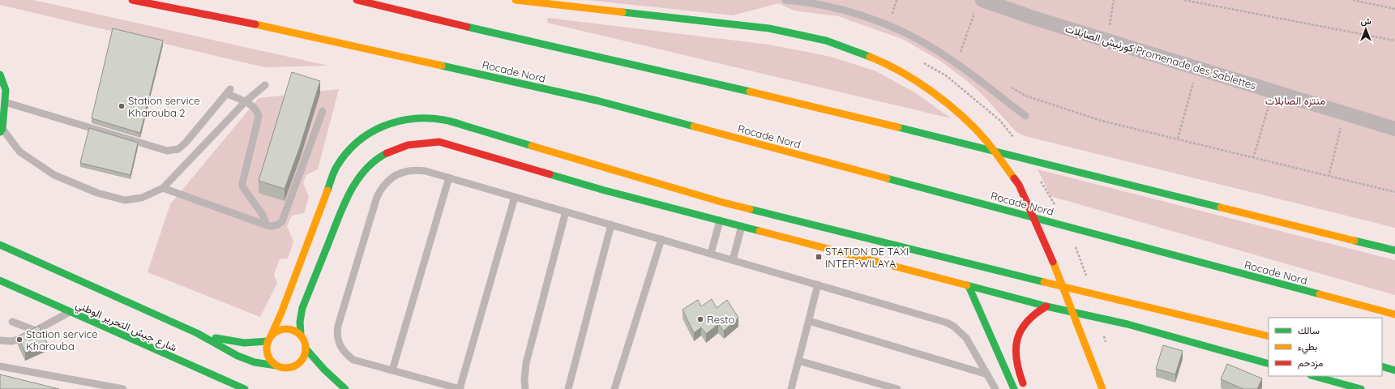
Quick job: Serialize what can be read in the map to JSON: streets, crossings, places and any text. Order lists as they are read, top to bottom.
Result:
{
  "streets": {
    "main road": ["Rocade Nord", "شارع جيش التحرير الوطني"],
    "street": ["كورنيش الصابلات Promenade des Sablettes"]
  },
  "parks": ["منتزه الصابلات"],
  "places": {
    "other": ["Station service Kharouba 2", "Resto", "Station service Kharouba"],
    "transit": ["STATION DE TAXI INTER-WILAYA"]
  },
  "legend": ["سالك", "بطيء", "مزدحم"],
  "north": "top"
}
